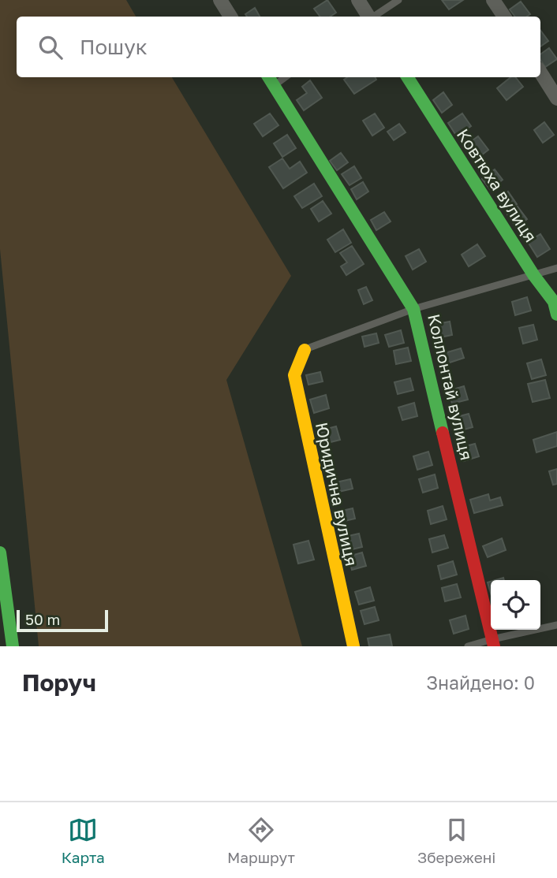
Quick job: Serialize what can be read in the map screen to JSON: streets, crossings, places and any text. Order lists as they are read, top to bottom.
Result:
{
  "streets": {
    "street": ["Ковтюха вулиця", "Коллонтай вулиця", "Юридична вулиця"]
  },
  "scale_bar": "50 m",
  "page": {
    "search": "Пошук",
    "scale": "50 m",
    "heading": ["Поруч", "Знайдено: 0"],
    "nav": ["Карта", "Маршрут", "Збережені"]
  }
}
